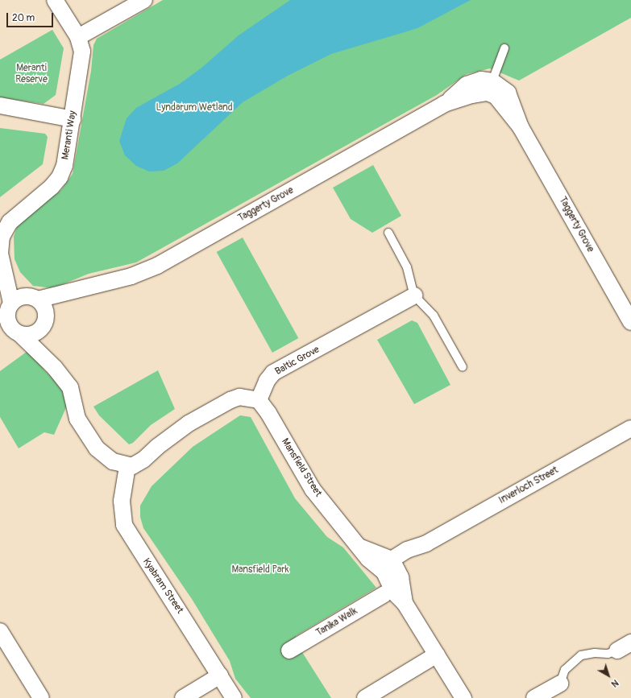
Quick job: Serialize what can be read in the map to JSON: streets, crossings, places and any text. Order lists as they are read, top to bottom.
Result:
{
  "streets": {
    "street": [
      "Meranti Way",
      "Taggerty Grove",
      "Baltic Grove",
      "Mansfield Street",
      "Inverloch Street",
      "Kyabram Street",
      "Tanika Walk"
    ]
  },
  "crossings": [
    ["Meranti Way", "Taggerty Grove"],
    ["Baltic Grove", "Mansfield Street"],
    ["Mansfield Street", "Inverloch Street"]
  ],
  "parks": ["Meranti Reserve", "Lyndarum Wetland", "Mansfield Park"],
  "scale_bar": "20 m",
  "north": "bottom right"
}
